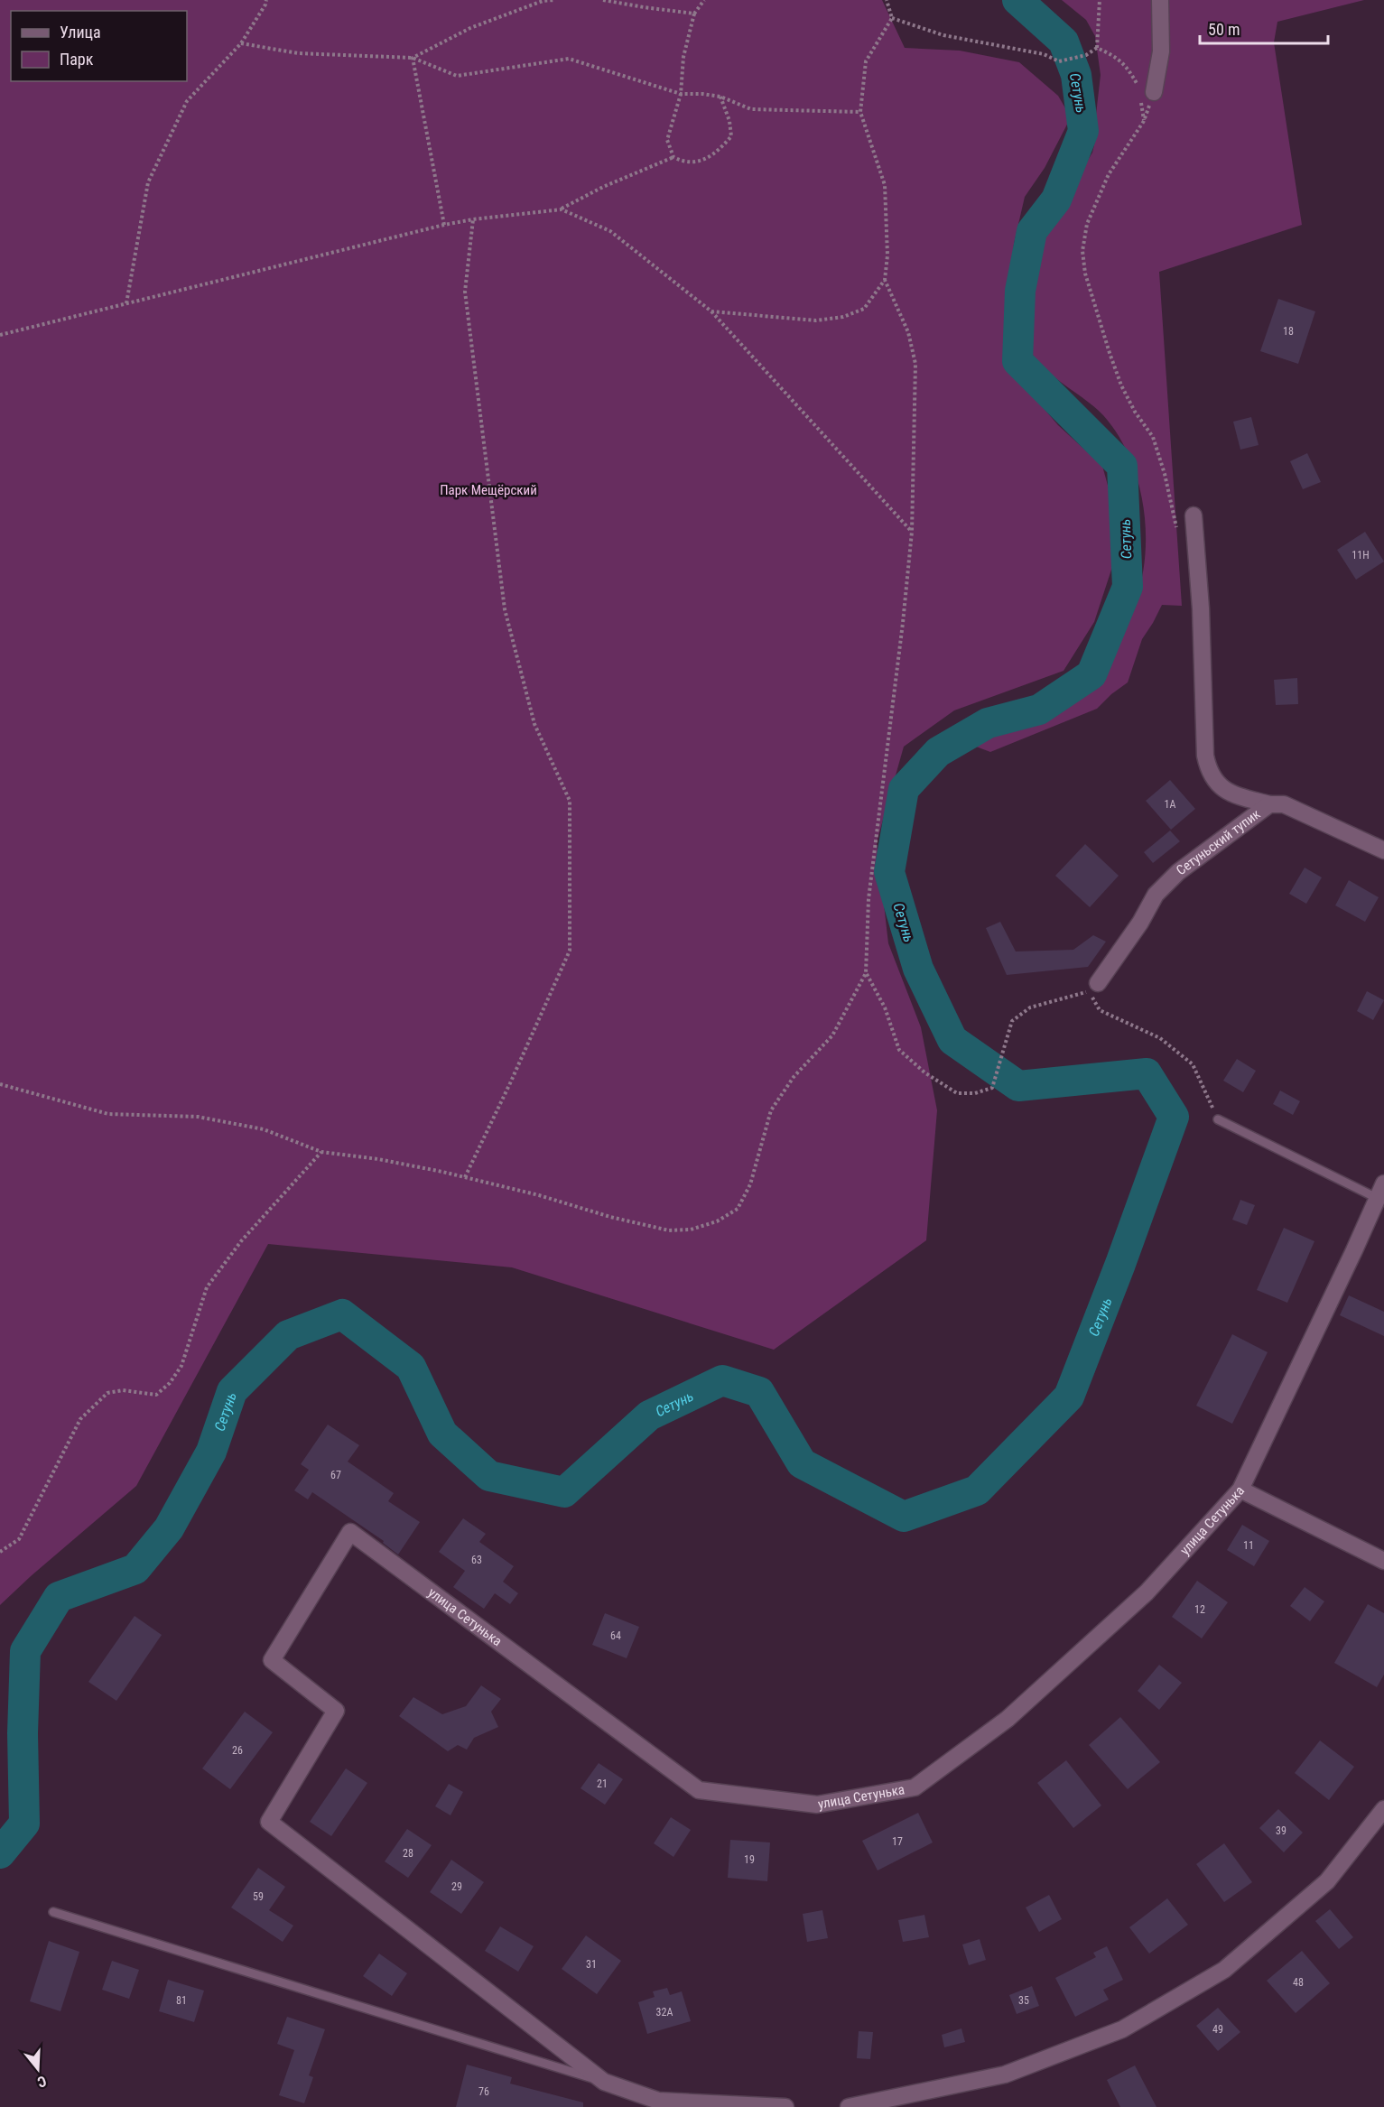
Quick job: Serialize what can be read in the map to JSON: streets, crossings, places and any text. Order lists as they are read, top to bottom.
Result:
{
  "streets": {
    "street": ["Сетуньский тупик", "улица Сетунька"]
  },
  "water": ["Сетунь"],
  "parks": ["Парк Мещёрский"],
  "house_numbers": [
    "18",
    "11Н",
    "1А",
    "67",
    "11",
    "63",
    "12",
    "64",
    "26",
    "21",
    "39",
    "17",
    "28",
    "19",
    "29",
    "59",
    "31",
    "48",
    "81",
    "35",
    "32А",
    "49",
    "76"
  ],
  "legend": ["Улица", "Парк"],
  "scale_bar": "50 m",
  "north": "bottom"
}
